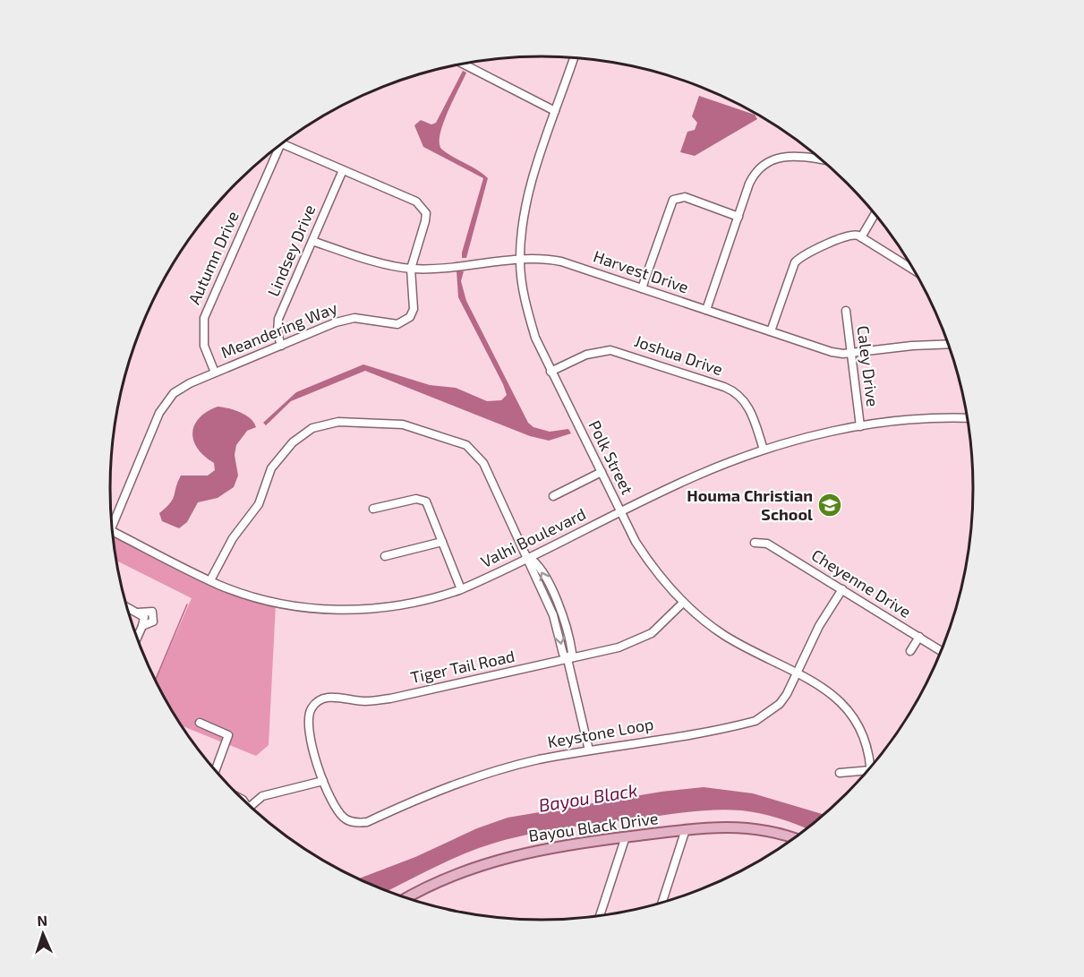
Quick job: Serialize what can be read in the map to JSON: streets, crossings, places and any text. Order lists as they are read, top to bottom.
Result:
{
  "streets": {
    "main road": ["Bayou Black Drive"],
    "street": [
      "Lindsey Drive",
      "Autumn Drive",
      "Harvest Drive",
      "Meandering Way",
      "Joshua Drive",
      "Caley Drive",
      "Polk Street",
      "Valhi Boulevard",
      "Cheyenne Drive",
      "Tiger Tail Road",
      "Keystone Loop"
    ]
  },
  "crossings": [
    ["Lindsey Drive", "Harvest Drive"],
    ["Lindsey Drive", "Meandering Way"],
    ["Autumn Drive", "Meandering Way"],
    ["Harvest Drive", "Meandering Way"],
    ["Harvest Drive", "Caley Drive"],
    ["Harvest Drive", "Polk Street"],
    ["Joshua Drive", "Polk Street"],
    ["Joshua Drive", "Valhi Boulevard"],
    ["Caley Drive", "Valhi Boulevard"],
    ["Polk Street", "Valhi Boulevard"],
    ["Polk Street", "Tiger Tail Road"],
    ["Polk Street", "Keystone Loop"],
    ["Cheyenne Drive", "Keystone Loop"],
    ["Tiger Tail Road", "Keystone Loop"]
  ],
  "water": ["Bayou Black"],
  "places": {
    "school or university": ["Houma Christian School"]
  },
  "north": "top"
}
